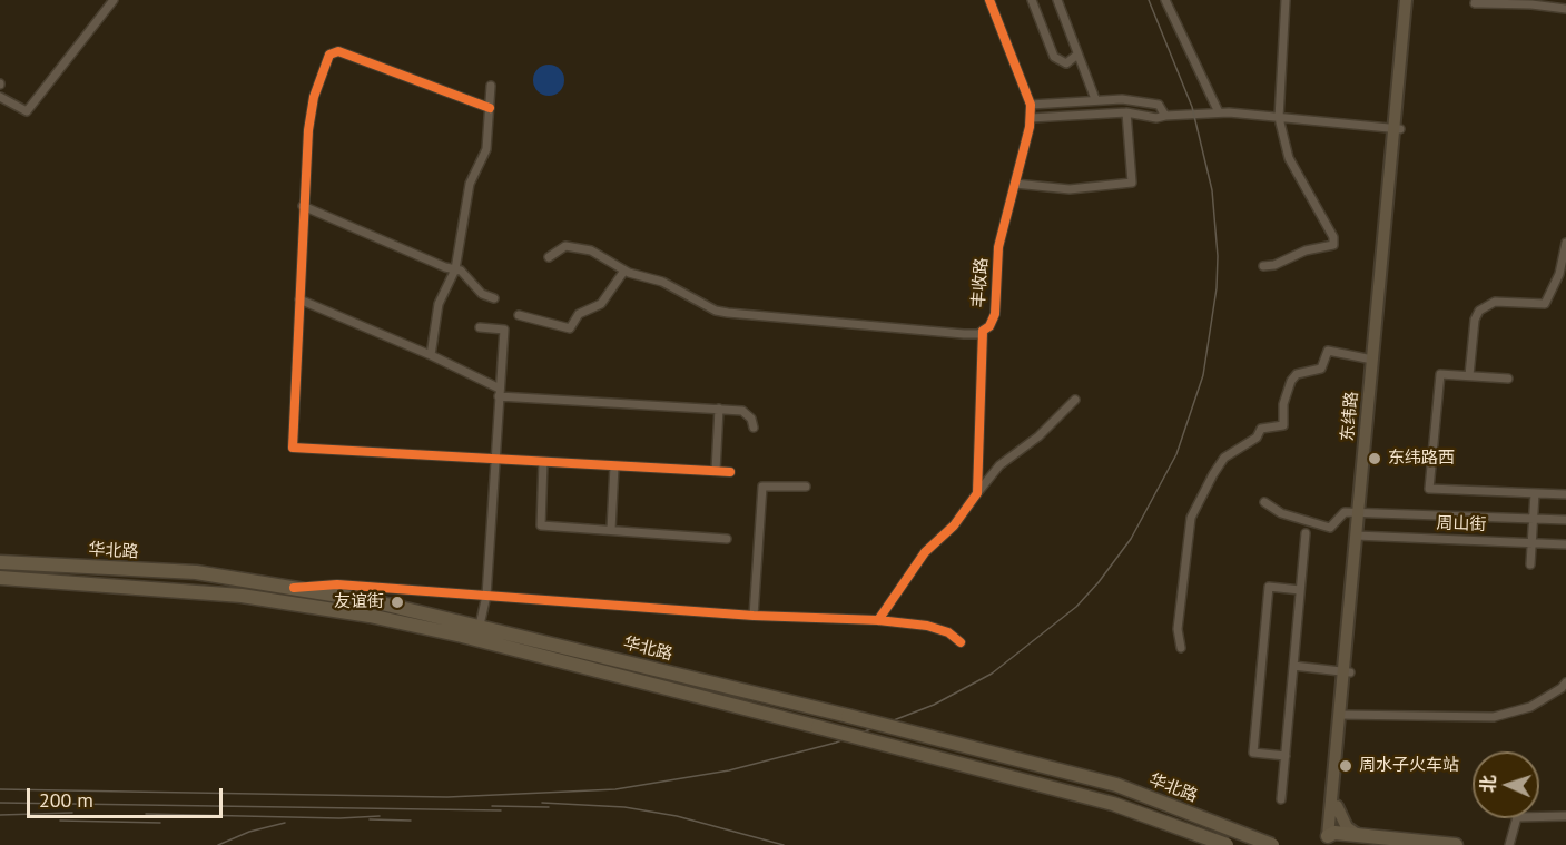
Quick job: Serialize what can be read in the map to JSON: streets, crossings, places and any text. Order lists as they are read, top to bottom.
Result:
{
  "streets": {
    "highway": ["华北路"],
    "main road": ["东纬路"],
    "street": ["丰收路", "周山街"]
  },
  "crossings": [
    ["东纬路", "周山街"]
  ],
  "places": ["东纬路西", "友谊街", "周水子火车站"],
  "scale_bar": "200 m",
  "north": "left"
}
